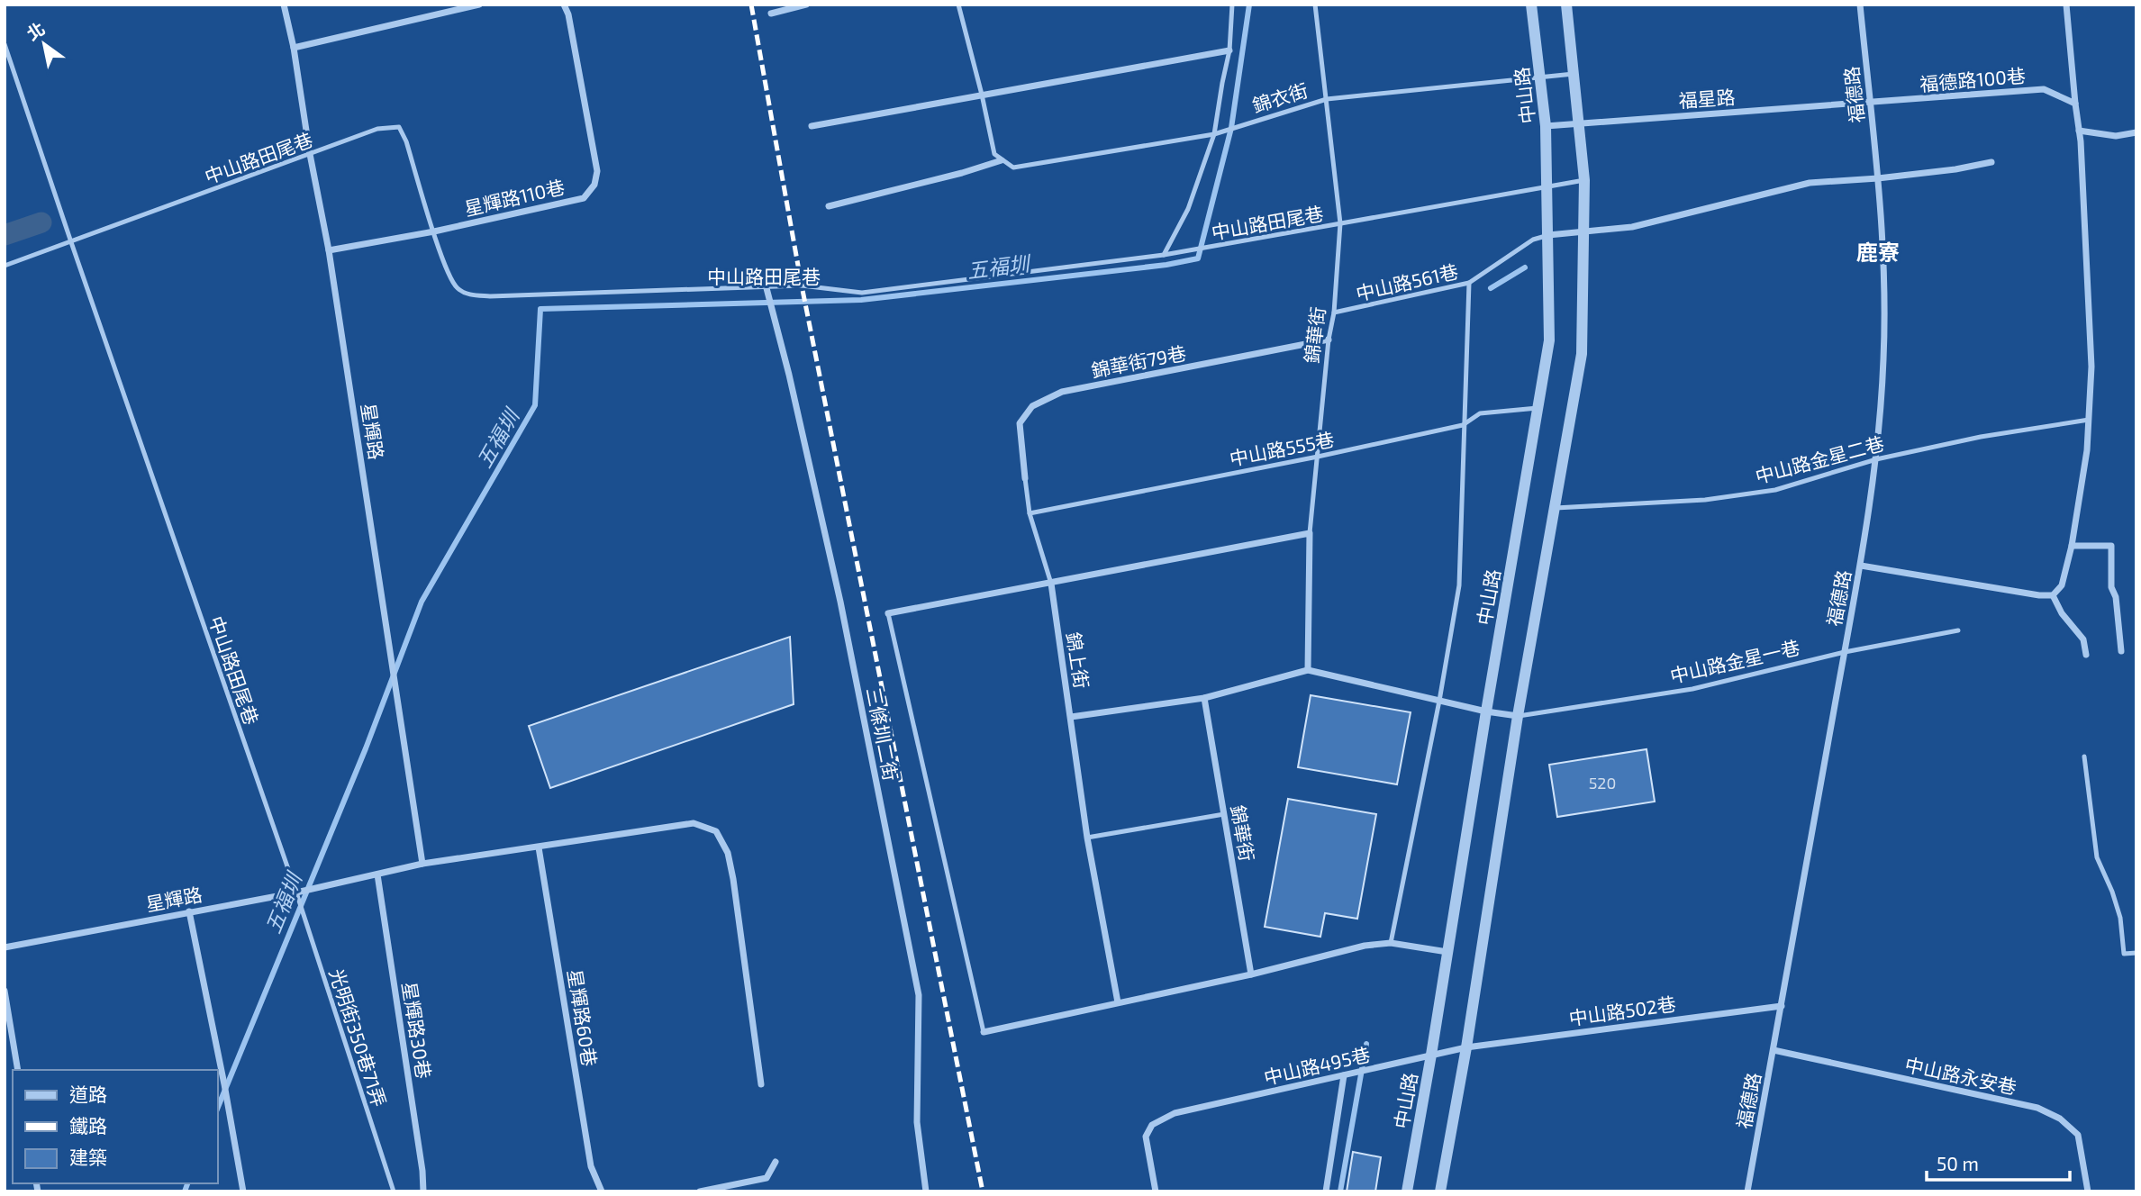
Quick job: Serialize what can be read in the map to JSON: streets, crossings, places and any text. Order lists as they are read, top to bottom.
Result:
{
  "streets": {
    "street": [
      "福德路100巷",
      "福德路",
      "中山路",
      "錦衣街",
      "福星路",
      "星輝路110巷",
      "錦華街",
      "錦華街79巷",
      "星輝路",
      "錦上街",
      "三條圳二街",
      "中山路502巷",
      "星輝路60巷",
      "星輝路30巷",
      "中山路495巷",
      "中山路永安巷"
    ],
    "lane": [
      "中山路田尾巷",
      "中山路561巷",
      "中山路555巷",
      "中山路金星二巷",
      "中山路金星一巷",
      "光明街350巷71弄"
    ]
  },
  "crossings": [
    ["福德路100巷", "福德路"],
    ["福德路100巷", "福星路"],
    ["福德路", "福星路"],
    ["福德路", "中山路金星二巷"],
    ["福德路", "中山路金星一巷"],
    ["福德路", "中山路502巷"],
    ["福德路", "中山路永安巷"],
    ["中山路", "錦衣街"],
    ["中山路", "福星路"],
    ["中山路", "中山路田尾巷"],
    ["中山路", "中山路561巷"],
    ["中山路", "中山路555巷"],
    ["中山路", "中山路495巷"],
    ["錦衣街", "錦華街"],
    ["中山路田尾巷", "星輝路110巷"],
    ["中山路田尾巷", "錦華街"],
    ["中山路田尾巷", "星輝路"],
    ["中山路田尾巷", "三條圳二街"],
    ["中山路田尾巷", "光明街350巷71弄"],
    ["星輝路110巷", "星輝路"],
    ["中山路561巷", "錦華街"],
    ["錦華街", "錦華街79巷"],
    ["錦華街", "中山路555巷"],
    ["星輝路", "星輝路60巷"],
    ["星輝路", "星輝路30巷"],
    ["星輝路", "光明街350巷71弄"],
    ["中山路502巷", "中山路495巷"]
  ],
  "districts": ["鹿寮"],
  "water": ["五福圳"],
  "house_numbers": ["520"],
  "legend": ["道路", "鐵路", "建築"],
  "scale_bar": "50 m",
  "north": "top left"
}
